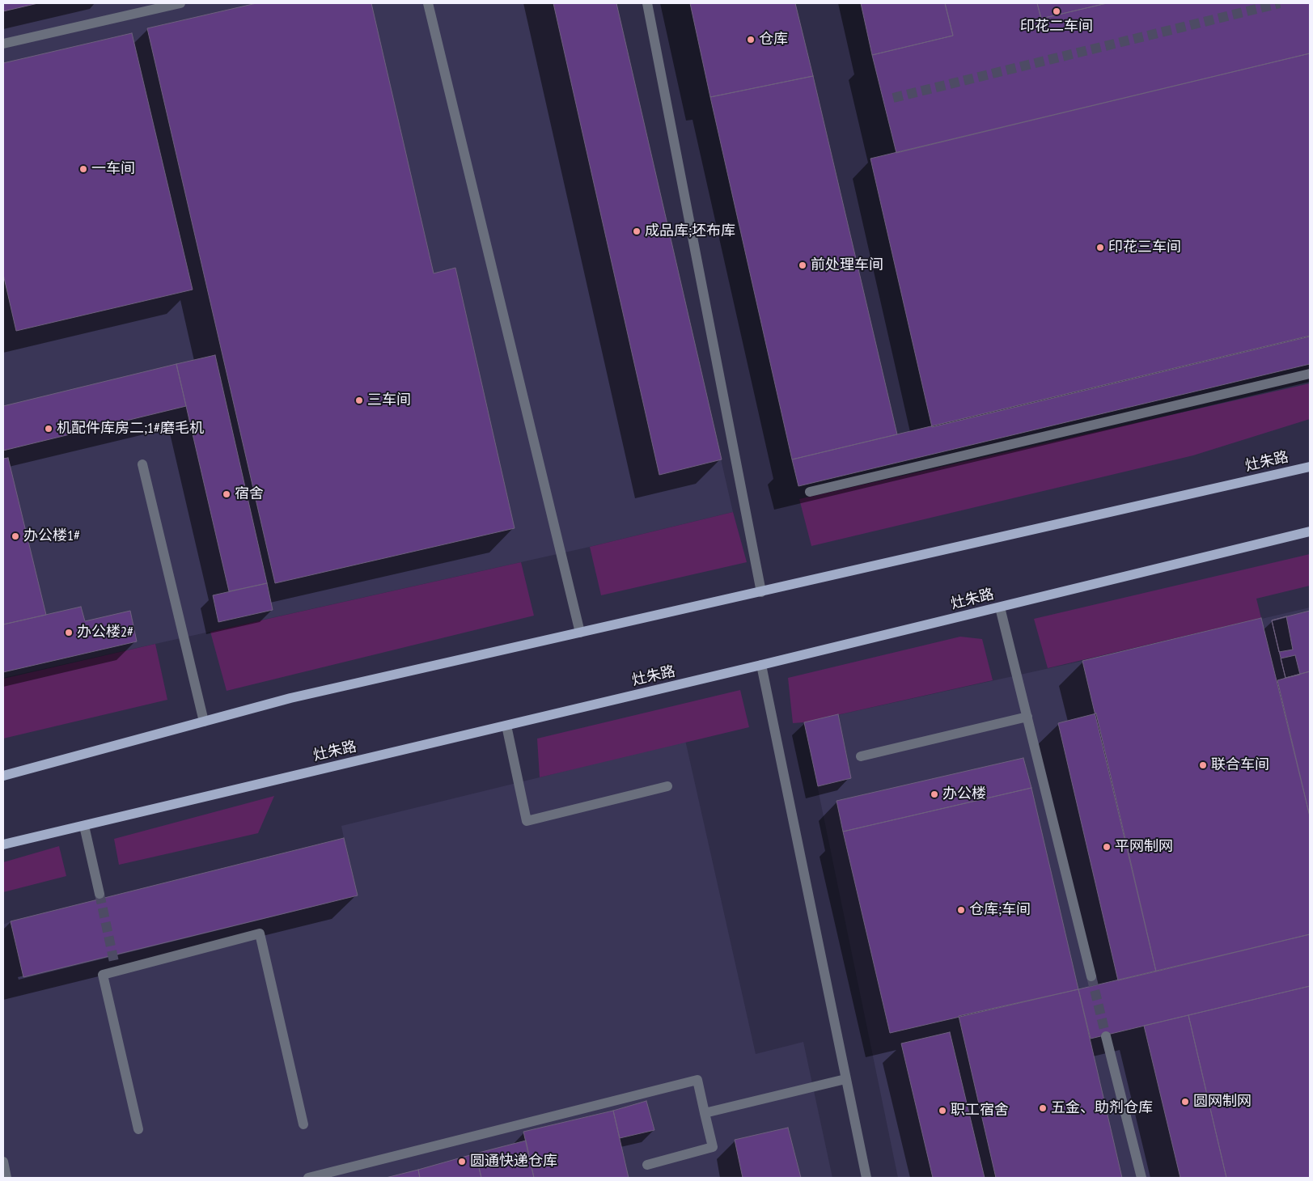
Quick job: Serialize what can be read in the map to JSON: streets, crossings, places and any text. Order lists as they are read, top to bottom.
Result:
{
  "streets": {
    "main road": ["灶朱路"]
  },
  "places": [
    "印花二车间",
    "仓库",
    "一车间",
    "成品库;坯布库",
    "印花三车间",
    "前处理车间",
    "三车间",
    "机配件库房二;1#磨毛机",
    "宿舍",
    "办公楼1#",
    "办公楼2#",
    "联合车间",
    "办公楼",
    "平网制网",
    "仓库;车间",
    "圆网制网",
    "五金、助剂仓库",
    "职工宿舍",
    "圆通快递仓库"
  ]
}
